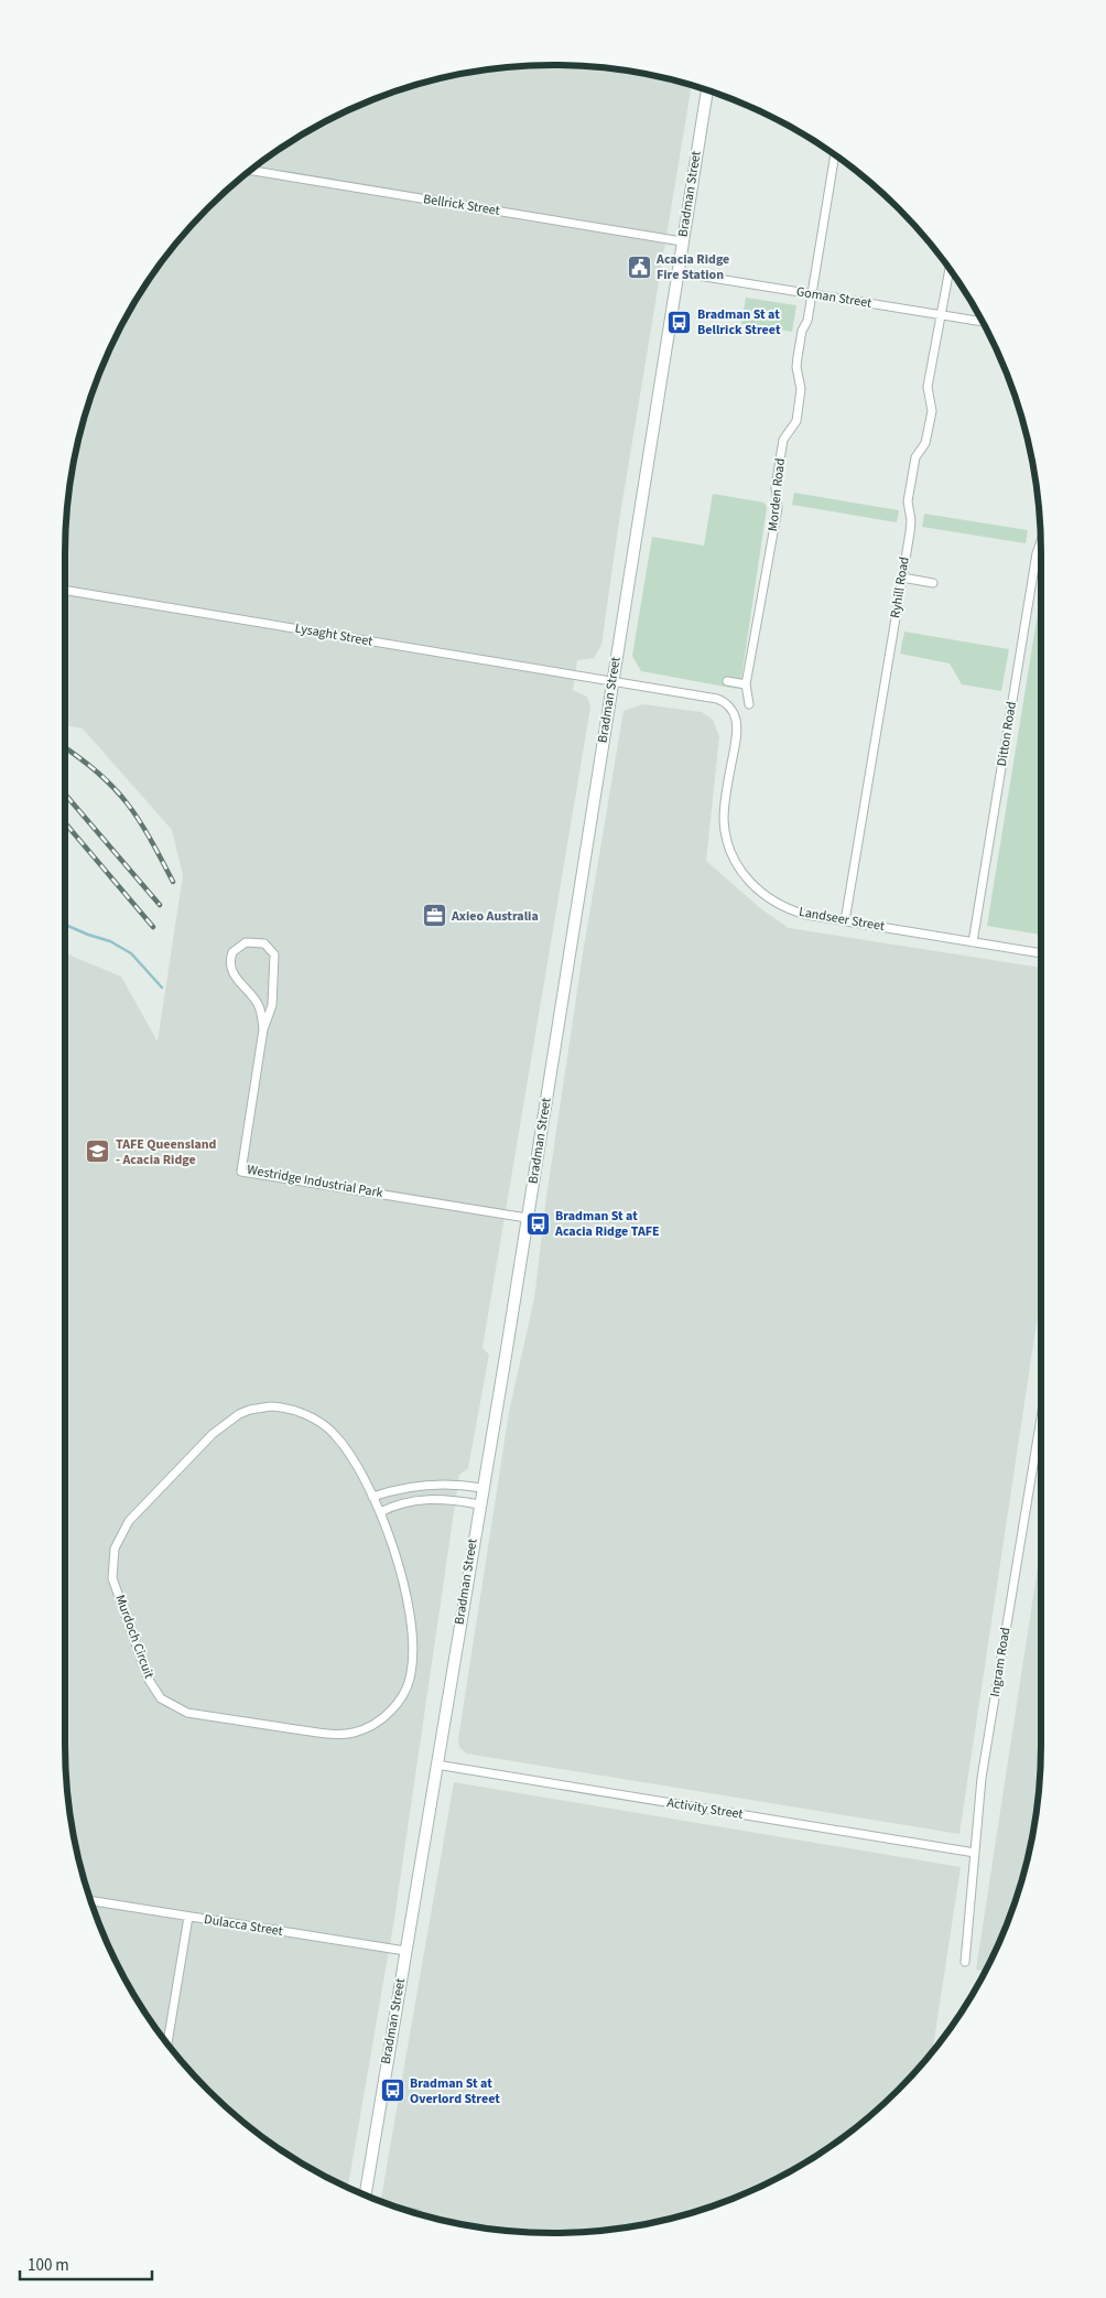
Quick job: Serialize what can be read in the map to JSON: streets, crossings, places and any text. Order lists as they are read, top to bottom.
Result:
{
  "streets": {
    "main road": ["Bradman Street"],
    "street": [
      "Bellrick Street",
      "Goman Street",
      "Morden Road",
      "Ryhill Road",
      "Lysaght Street",
      "Ditton Road",
      "Landseer Street",
      "Westridge Industrial Park",
      "Murdoch Circuit",
      "Ingram Road",
      "Activity Street",
      "Dulacca Street"
    ]
  },
  "crossings": [
    ["Bradman Street", "Bellrick Street"],
    ["Bradman Street", "Goman Street"],
    ["Bradman Street", "Lysaght Street"],
    ["Bradman Street", "Landseer Street"],
    ["Bradman Street", "Westridge Industrial Park"],
    ["Bradman Street", "Activity Street"],
    ["Bradman Street", "Dulacca Street"],
    ["Goman Street", "Morden Road"],
    ["Goman Street", "Ryhill Road"],
    ["Ryhill Road", "Landseer Street"],
    ["Lysaght Street", "Landseer Street"],
    ["Ditton Road", "Landseer Street"],
    ["Ingram Road", "Activity Street"]
  ],
  "places": {
    "public building": ["Acacia Ridge Fire Station"],
    "bus stop": ["Bradman St at Bellrick Street", "Bradman St at Acacia Ridge TAFE", "Bradman St at Overlord Street"],
    "office": ["Axieo Australia"],
    "school or university": ["TAFE Queensland - Acacia Ridge"]
  },
  "scale_bar": "100 m"
}
